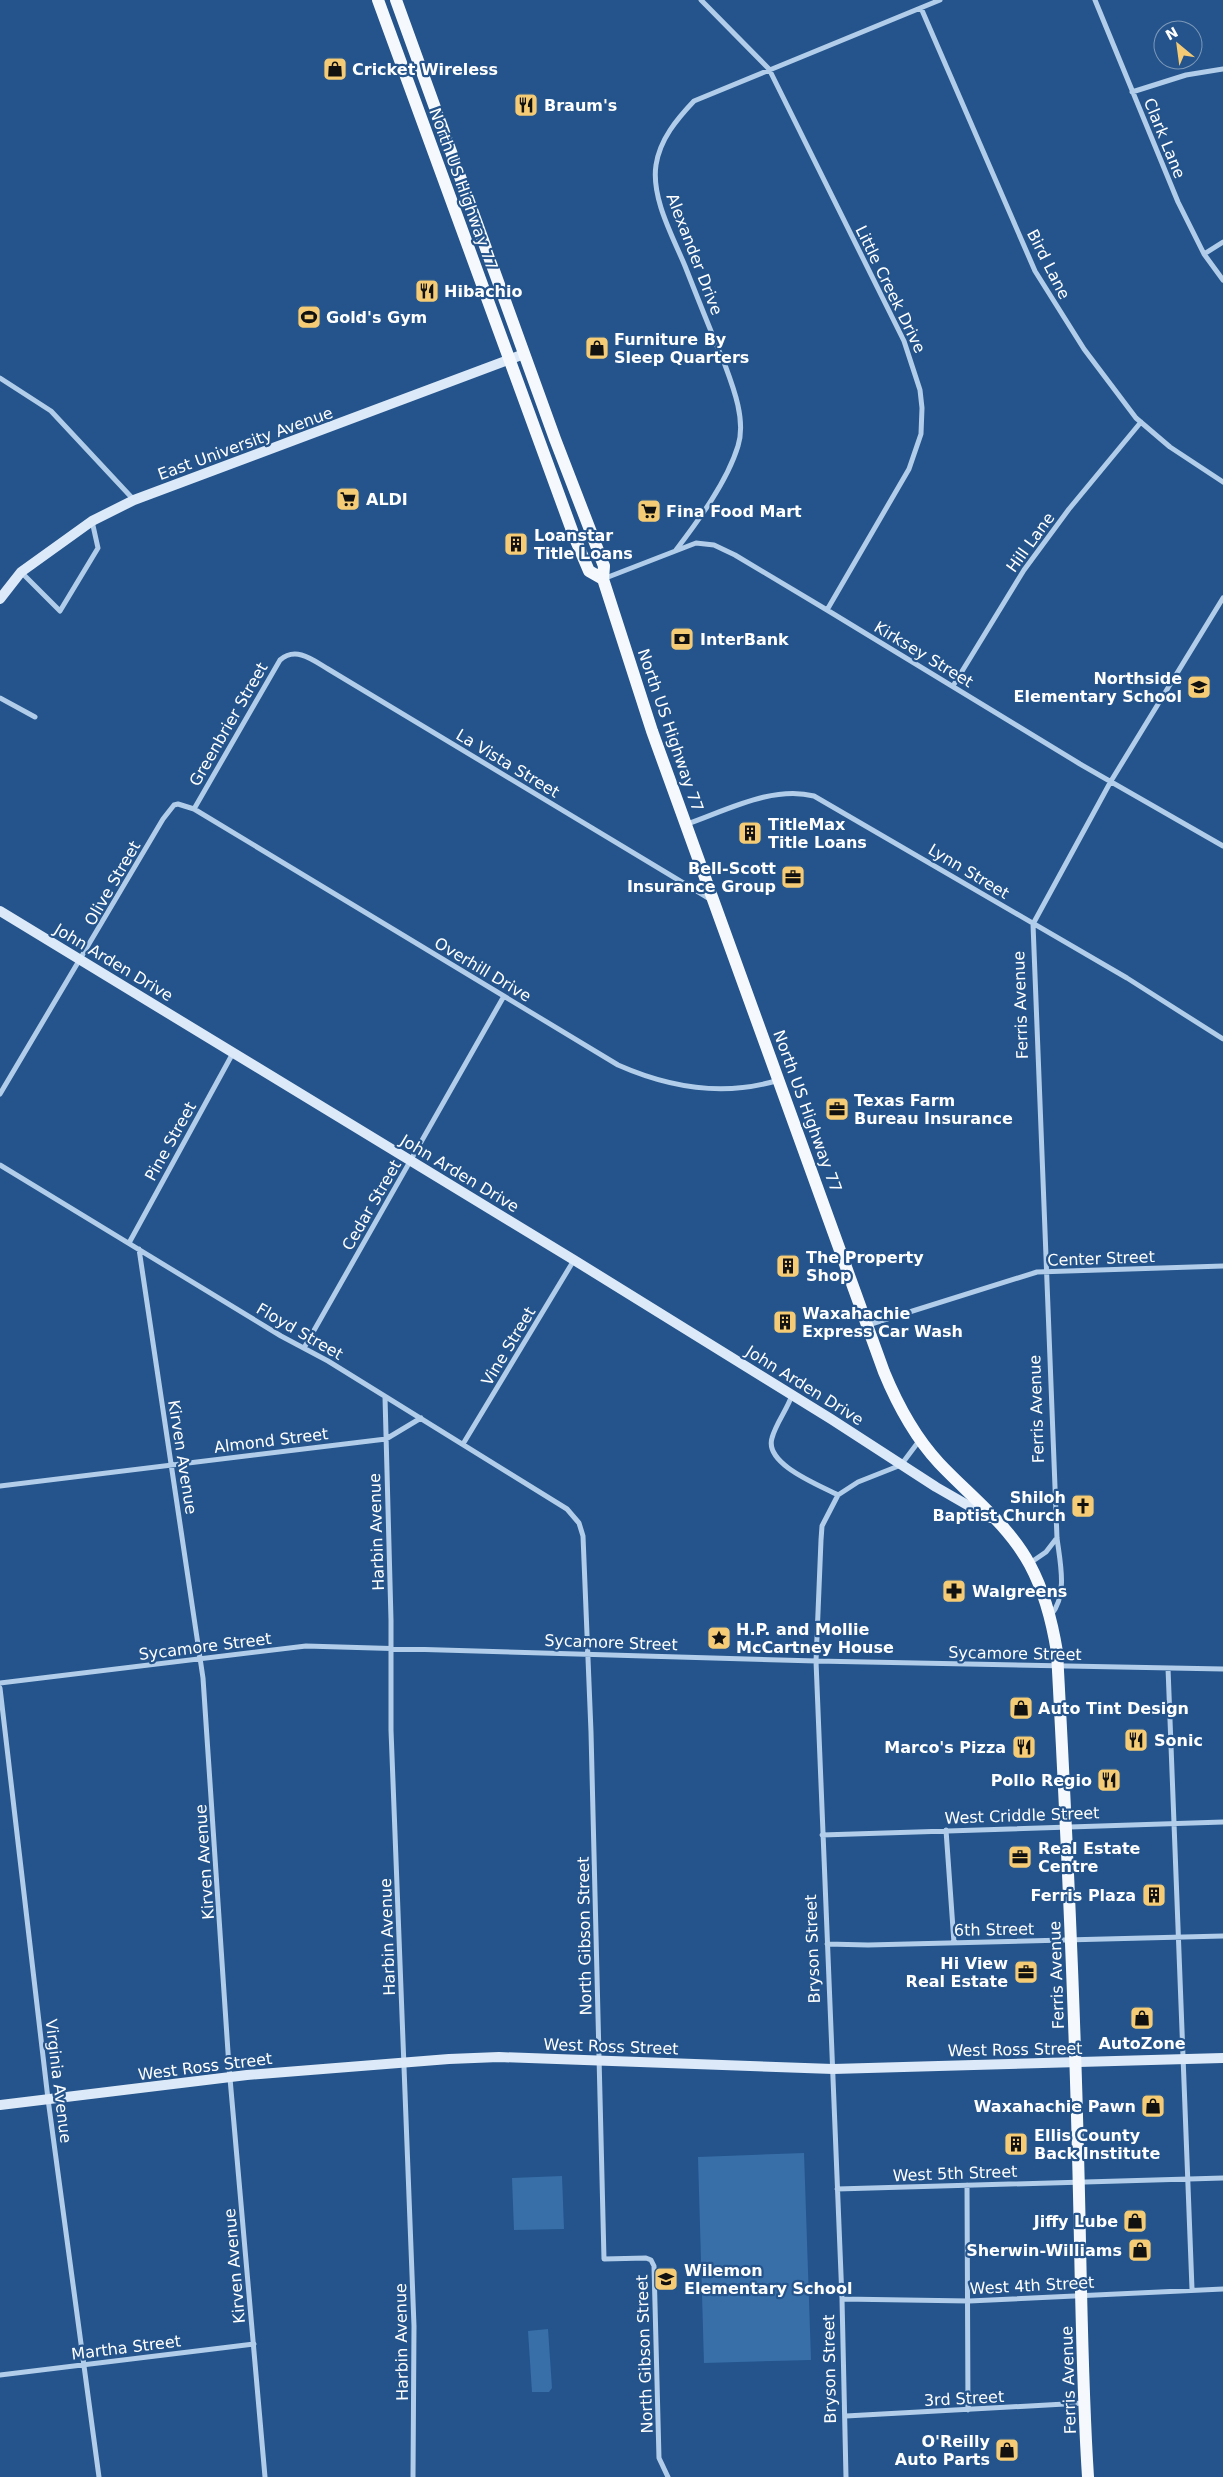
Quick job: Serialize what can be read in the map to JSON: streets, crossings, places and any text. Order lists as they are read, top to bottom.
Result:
{
  "streets": {
    "main road": ["North US Highway 77", "Ferris Avenue"],
    "street": [
      "Clark Lane",
      "Alexander Drive",
      "Bird Lane",
      "Little Creek Drive",
      "East University Avenue",
      "Hill Lane",
      "Kirksey Street",
      "Greenbrier Street",
      "La Vista Street",
      "Lynn Street",
      "Olive Street",
      "John Arden Drive",
      "Overhill Drive",
      "Pine Street",
      "Cedar Street",
      "Center Street",
      "Floyd Street",
      "Vine Street",
      "Almond Street",
      "Kirven Avenue",
      "Harbin Avenue",
      "Sycamore Street",
      "West Criddle Street",
      "6th Street",
      "North Gibson Street",
      "Bryson Street",
      "West Ross Street",
      "Virginia Avenue",
      "West 5th Street",
      "West 4th Street",
      "Martha Street",
      "3rd Street"
    ]
  },
  "crossings": [
    ["North US Highway 77", "East University Avenue"],
    ["North US Highway 77", "Kirksey Street"],
    ["North US Highway 77", "La Vista Street"],
    ["North US Highway 77", "Lynn Street"],
    ["North US Highway 77", "Overhill Drive"],
    ["North US Highway 77", "Ferris Avenue"],
    ["North US Highway 77", "Center Street"],
    ["Alexander Drive", "Bird Lane"],
    ["Alexander Drive", "Little Creek Drive"],
    ["Alexander Drive", "Kirksey Street"],
    ["Bird Lane", "Hill Lane"],
    ["Little Creek Drive", "Kirksey Street"],
    ["Hill Lane", "Kirksey Street"],
    ["Greenbrier Street", "La Vista Street"],
    ["Greenbrier Street", "Olive Street"],
    ["Greenbrier Street", "Overhill Drive"],
    ["Lynn Street", "Ferris Avenue"],
    ["Olive Street", "John Arden Drive"],
    ["Olive Street", "Overhill Drive"],
    ["John Arden Drive", "Pine Street"],
    ["John Arden Drive", "Cedar Street"],
    ["John Arden Drive", "Vine Street"],
    ["Overhill Drive", "Cedar Street"],
    ["Ferris Avenue", "Center Street"],
    ["Ferris Avenue", "Sycamore Street"],
    ["Ferris Avenue", "West Criddle Street"],
    ["Ferris Avenue", "6th Street"],
    ["Ferris Avenue", "West Ross Street"],
    ["Ferris Avenue", "West 5th Street"],
    ["Ferris Avenue", "West 4th Street"],
    ["Ferris Avenue", "3rd Street"],
    ["Pine Street", "Floyd Street"],
    ["Cedar Street", "Floyd Street"],
    ["Floyd Street", "Vine Street"],
    ["Floyd Street", "Almond Street"],
    ["Floyd Street", "Kirven Avenue"],
    ["Floyd Street", "Harbin Avenue"],
    ["Floyd Street", "North Gibson Street"],
    ["Almond Street", "Kirven Avenue"],
    ["Almond Street", "Harbin Avenue"],
    ["Kirven Avenue", "Sycamore Street"],
    ["Kirven Avenue", "West Ross Street"],
    ["Kirven Avenue", "Martha Street"],
    ["Harbin Avenue", "Sycamore Street"],
    ["Harbin Avenue", "West Ross Street"],
    ["Sycamore Street", "North Gibson Street"],
    ["Sycamore Street", "Bryson Street"],
    ["West Criddle Street", "Bryson Street"],
    ["6th Street", "Bryson Street"],
    ["North Gibson Street", "West Ross Street"],
    ["Bryson Street", "West Ross Street"],
    ["Bryson Street", "West 5th Street"],
    ["Bryson Street", "West 4th Street"],
    ["Bryson Street", "3rd Street"],
    ["West Ross Street", "Virginia Avenue"],
    ["Virginia Avenue", "Martha Street"]
  ],
  "places": {
    "shop": [
      "Cricket Wireless",
      "Furniture By Sleep Quarters",
      "Auto Tint Design",
      "AutoZone",
      "Waxahachie Pawn",
      "Jiffy Lube",
      "Sherwin-Williams",
      "O'Reilly Auto Parts"
    ],
    "restaurant": [
      "Braum's",
      "Hibachio",
      "Sonic",
      "Marco's Pizza",
      "Pollo Regio"
    ],
    "sports": ["Gold's Gym"],
    "supermarket": ["ALDI", "Fina Food Mart"],
    "building": [
      "Loanstar Title Loans",
      "TitleMax Title Loans",
      "The Property Shop",
      "Waxahachie Express Car Wash",
      "Ferris Plaza",
      "Ellis County Back Institute"
    ],
    "bank": ["InterBank"],
    "school or university": ["Northside Elementary School", "Wilemon Elementary School"],
    "office": [
      "Bell-Scott Insurance Group",
      "Texas Farm Bureau Insurance",
      "Real Estate Centre",
      "Hi View Real Estate"
    ],
    "church": ["Shiloh Baptist Church"],
    "pharmacy": ["Walgreens"],
    "place": ["H.P. and Mollie McCartney House"]
  },
  "north": "top left"
}
